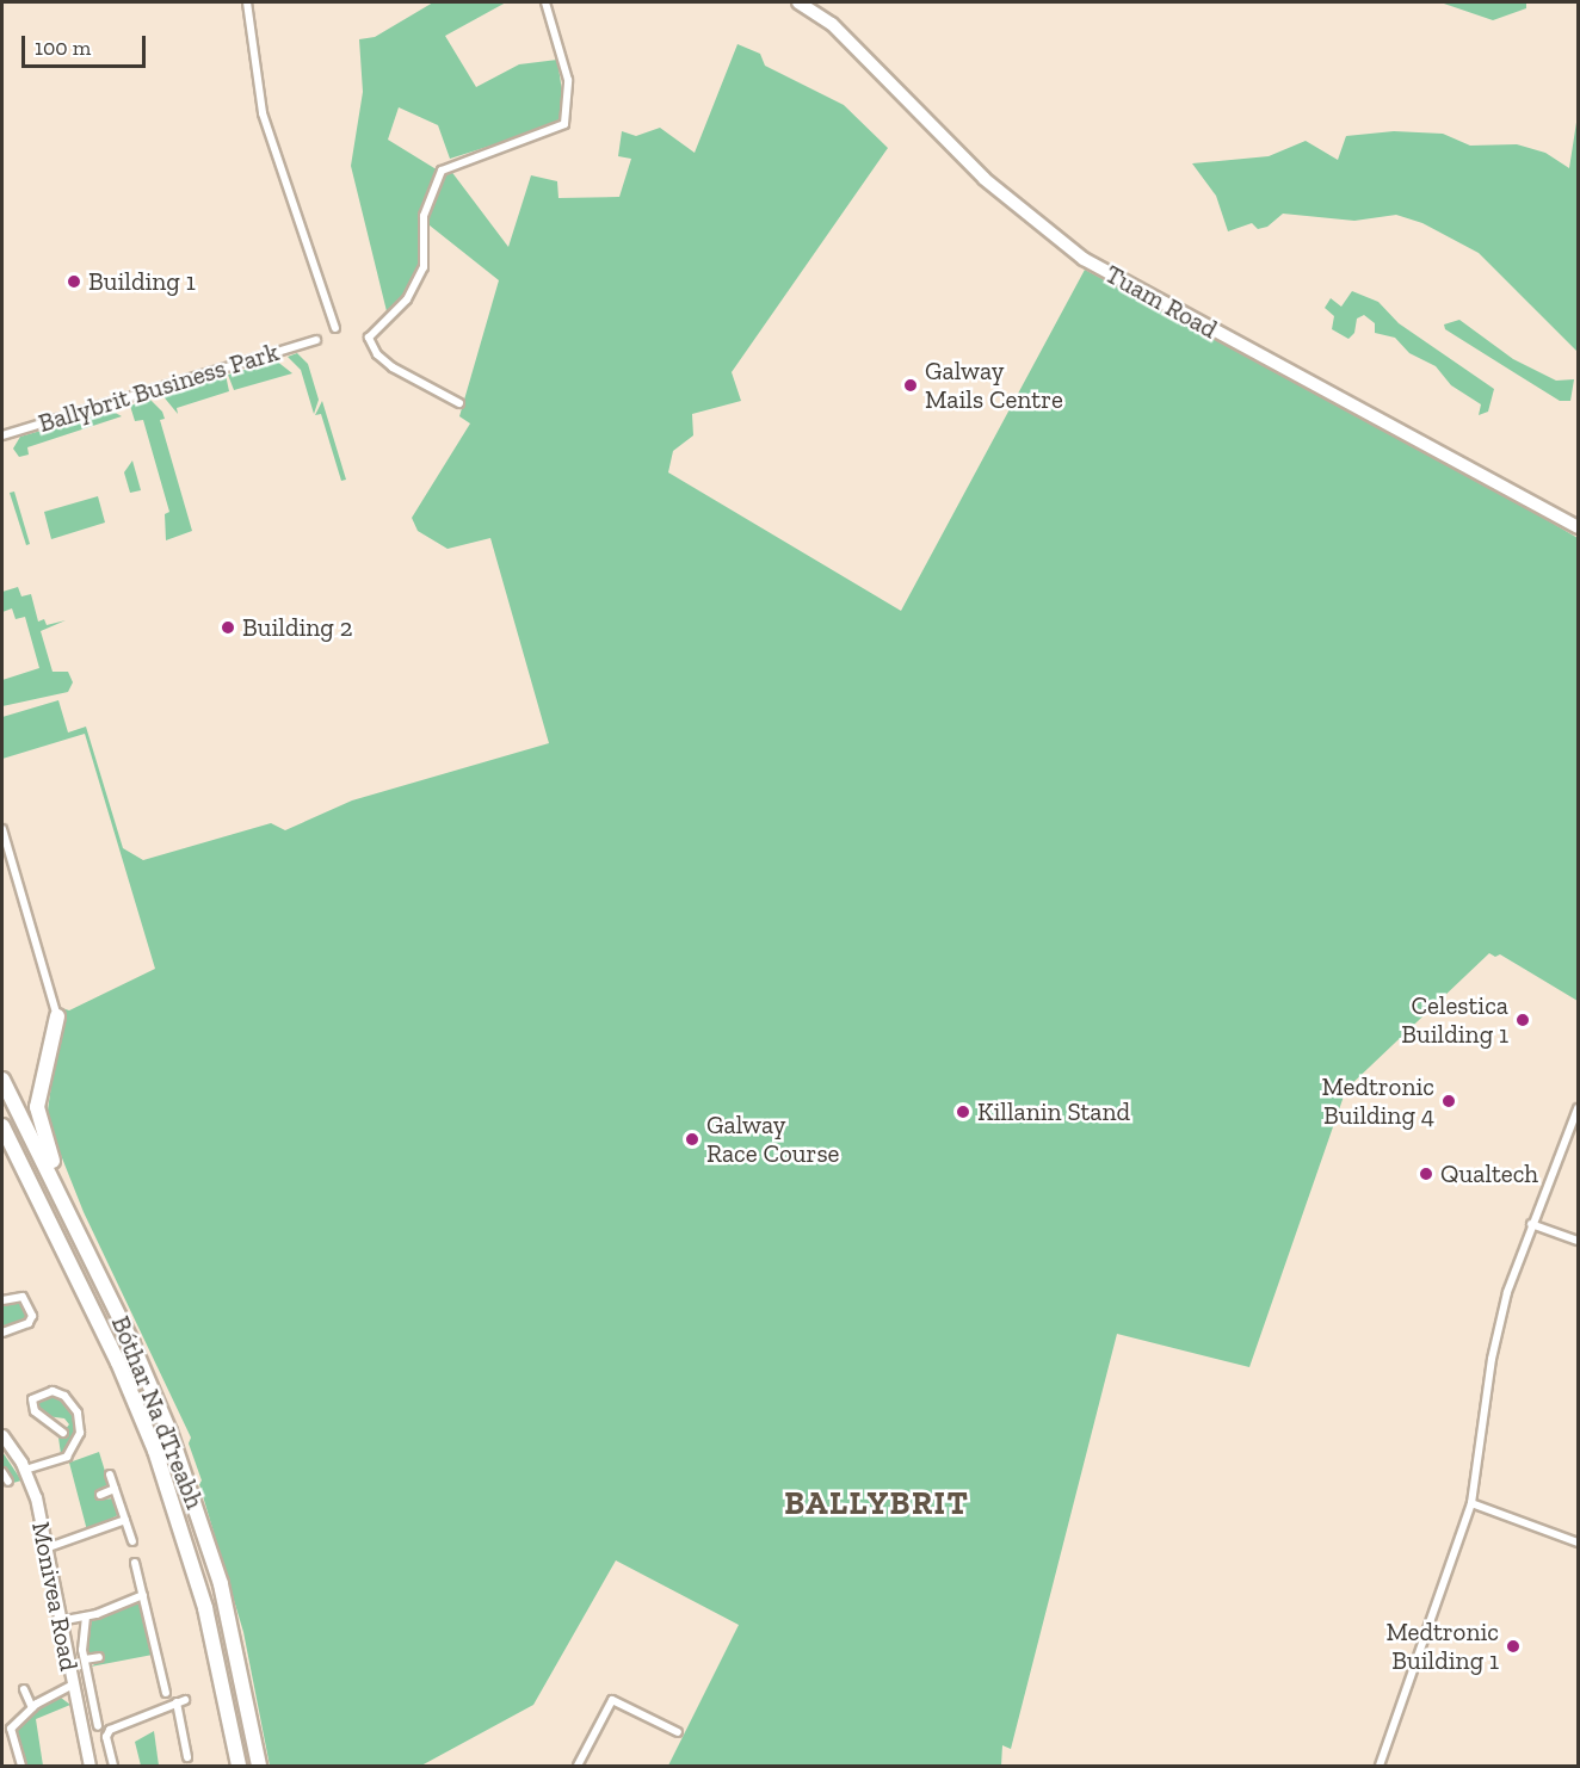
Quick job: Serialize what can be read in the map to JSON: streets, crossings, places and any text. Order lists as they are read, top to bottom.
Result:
{
  "streets": {
    "highway": ["Bóthar Na dTreabh"],
    "main road": ["Tuam Road", "Monivea Road"],
    "street": ["Ballybrit Business Park"]
  },
  "districts": ["BALLYBRIT"],
  "places": [
    "Building 1",
    "Galway Mails Centre",
    "Building 2",
    "Celestica Building 1",
    "Medtronic Building 4",
    "Killanin Stand",
    "Galway Race Course",
    "Qualtech",
    "Medtronic Building 1"
  ],
  "scale_bar": "100 m"
}
